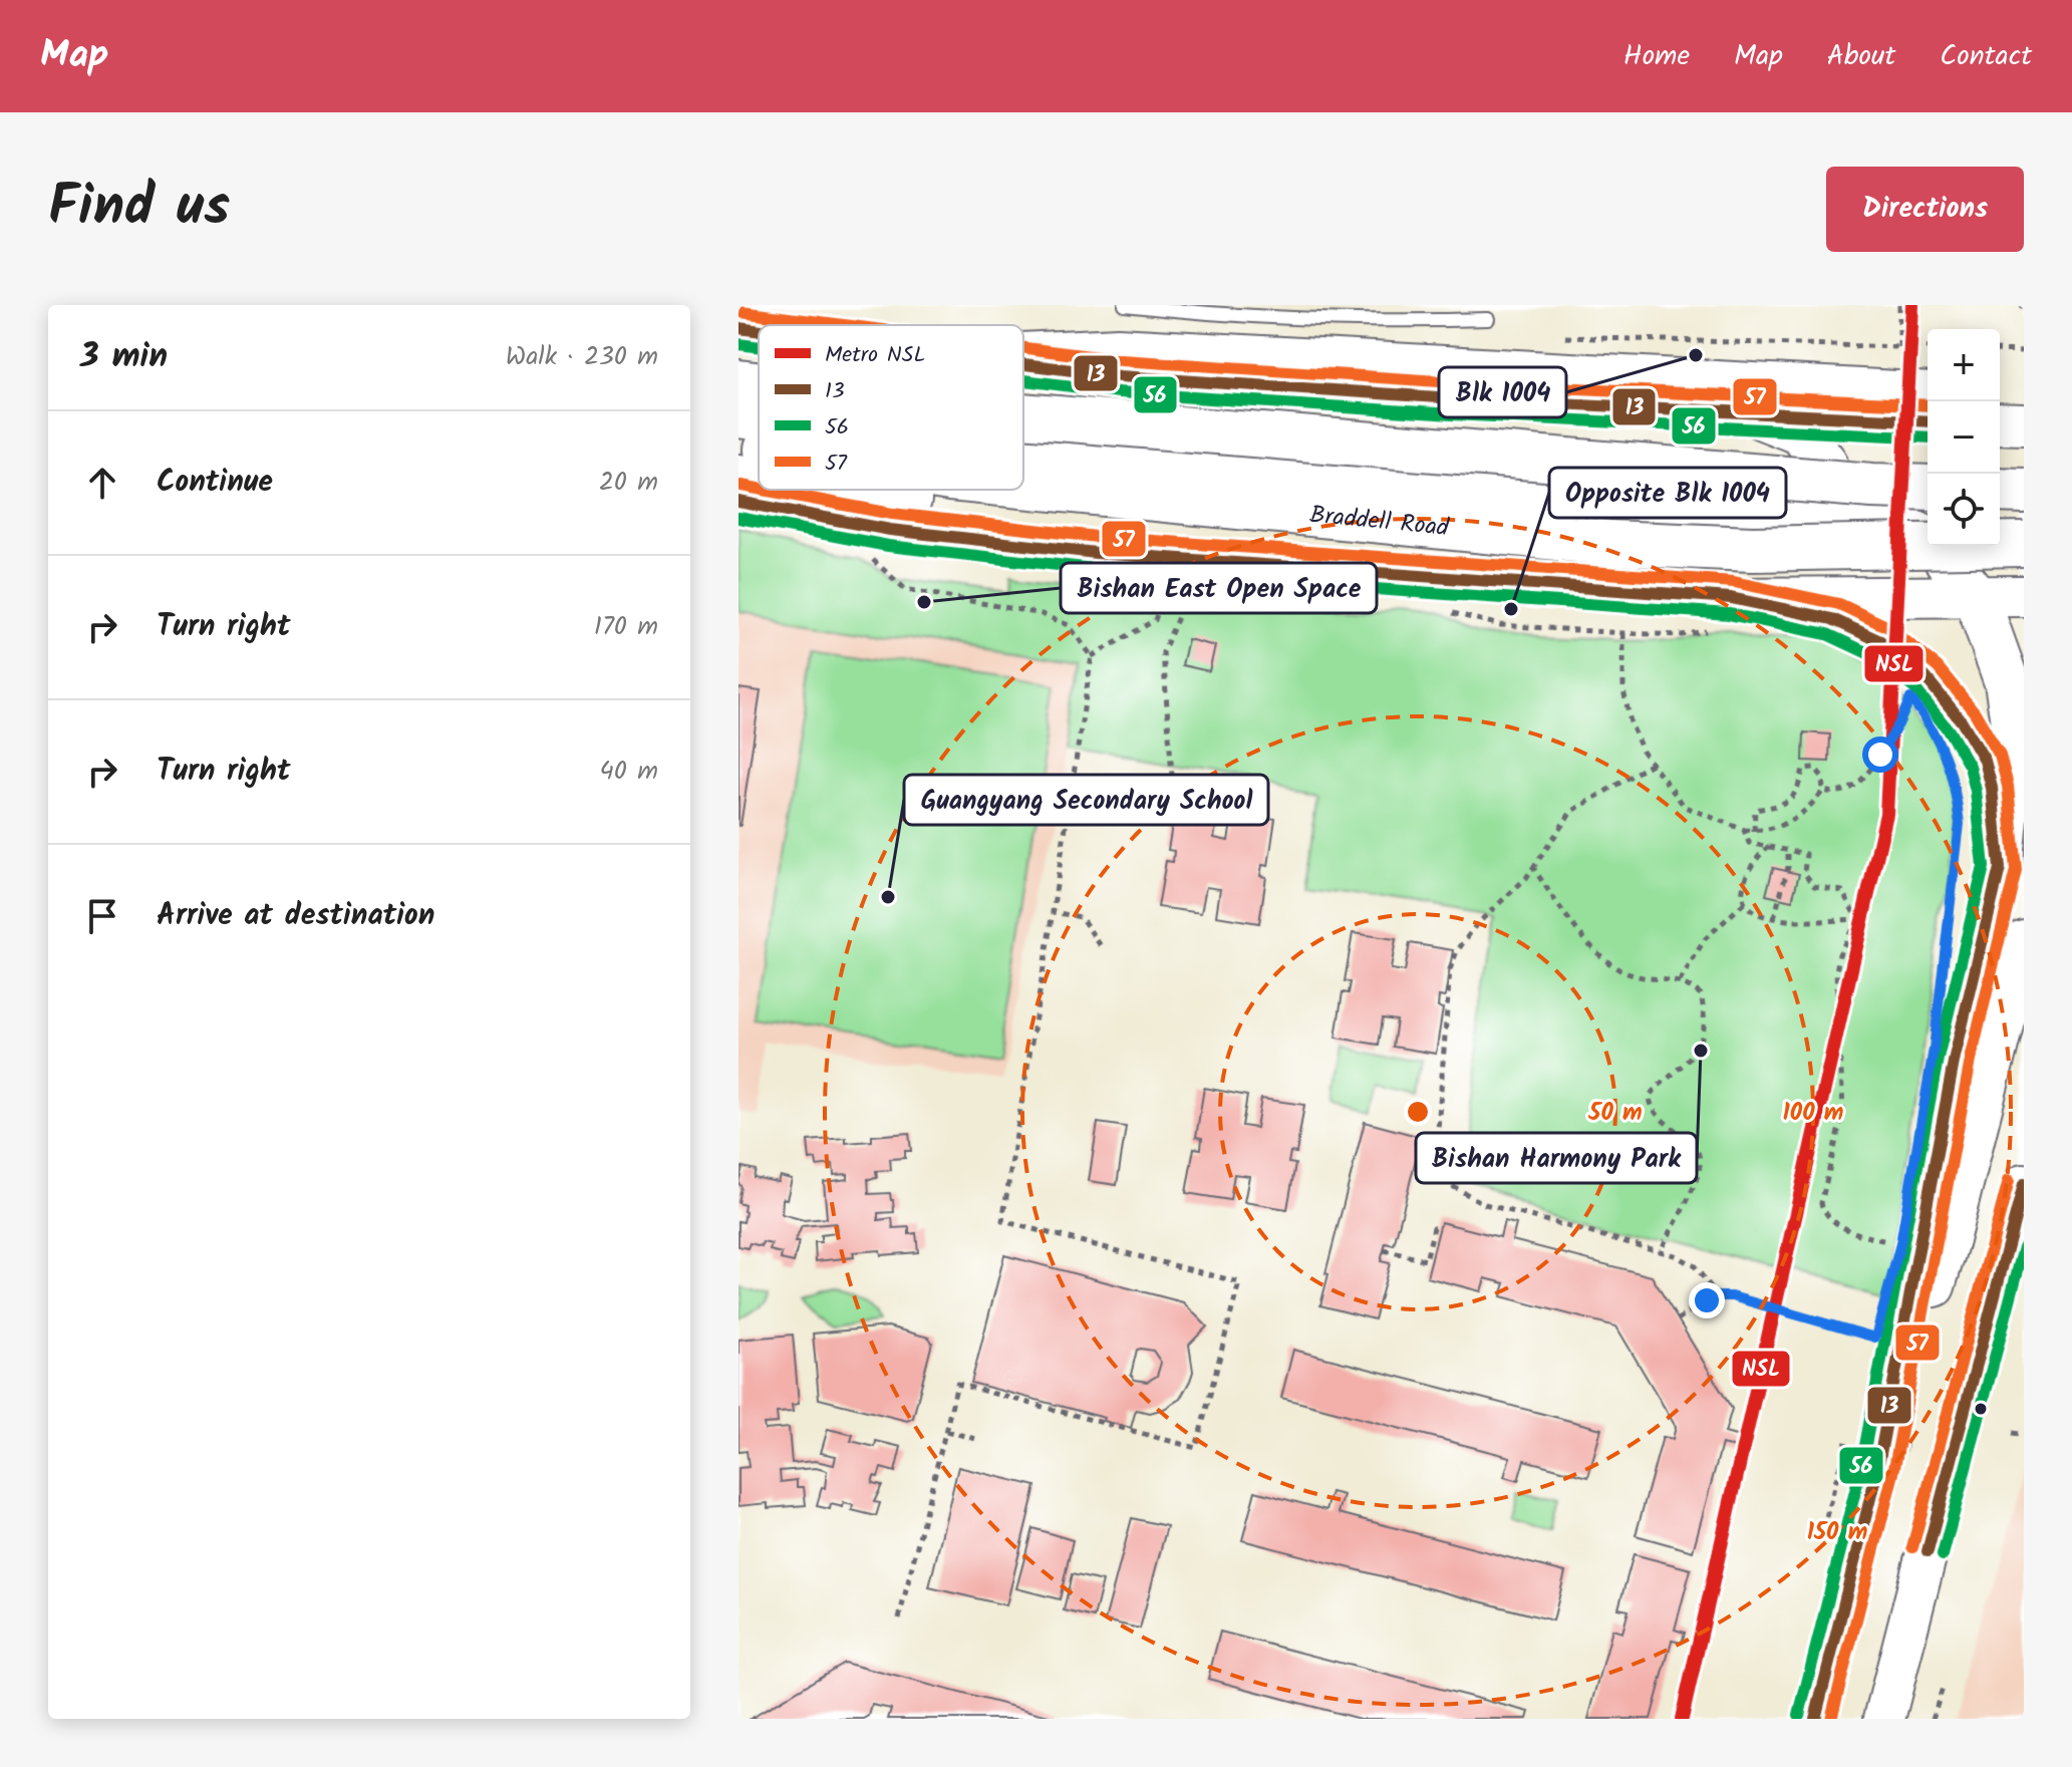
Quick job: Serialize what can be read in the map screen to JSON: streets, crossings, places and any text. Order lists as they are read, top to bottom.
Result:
{
  "streets": {
    "main road": ["Braddell Road"]
  },
  "places": [
    "Blk 1004",
    "Bishan East Open Space",
    "Opposite Blk 1004",
    "Guangyang Secondary School",
    "Bishan Harmony Park"
  ],
  "lines": [
    "metro line NSL",
    "transit line 57",
    "transit line 13",
    "transit line 56"
  ],
  "legend": [
    "Metro NSL",
    "13",
    "56",
    "57"
  ],
  "page": {
    "header": "Map",
    "nav": [
      "Home",
      "Map",
      "About",
      "Contact"
    ],
    "title": "Find us",
    "buttons": "Directions",
    "heading": ["3 min", "Walk · 230 m"],
    "map_buttons": ["+", "−"],
    "list": [
      ["Continue", "20 m"],
      ["Turn right", "170 m"],
      ["Turn right", "40 m"],
      "Arrive at destination"
    ]
  },
  "rings": ["50 m", "100 m", "150 m"]
}
